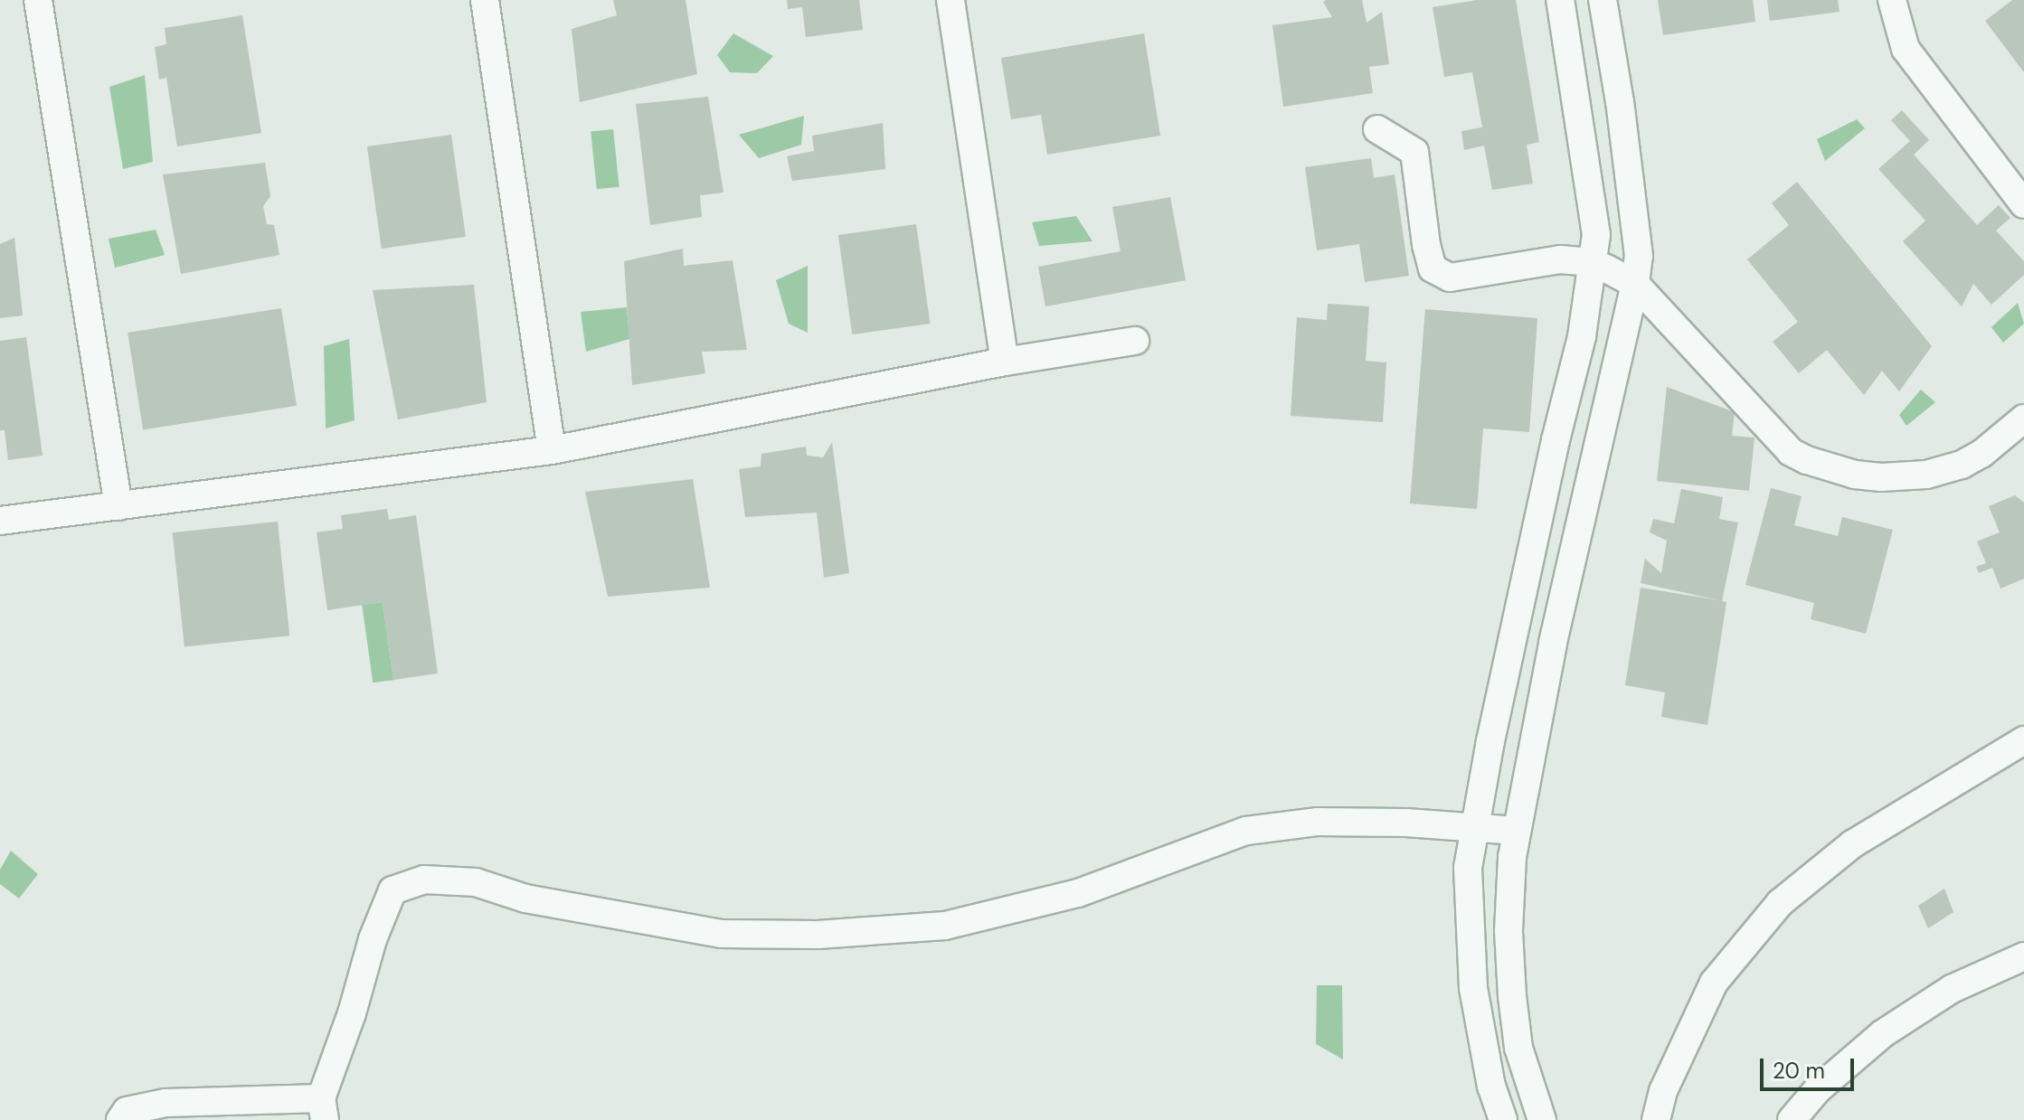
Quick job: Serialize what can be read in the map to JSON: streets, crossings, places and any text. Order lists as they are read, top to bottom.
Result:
{
  "scale_bar": "20 m"
}
